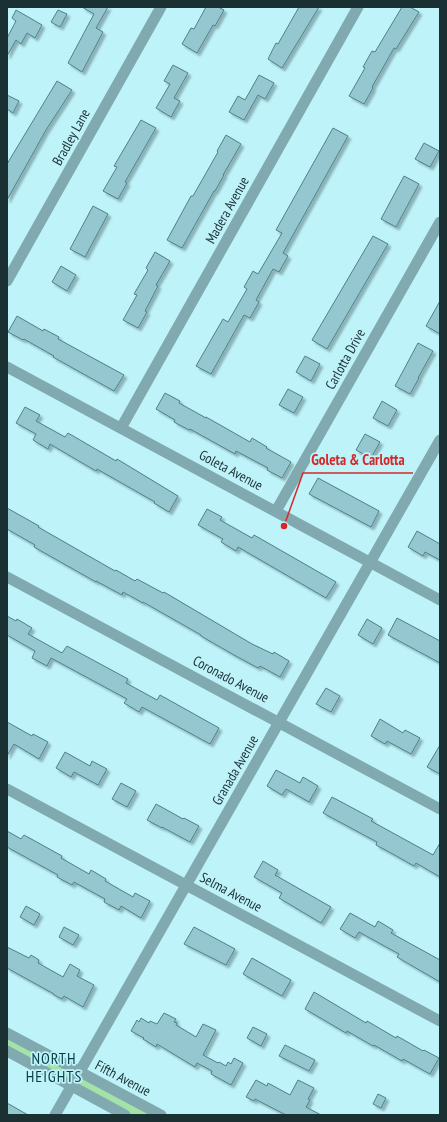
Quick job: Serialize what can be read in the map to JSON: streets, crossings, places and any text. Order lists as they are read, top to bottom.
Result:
{
  "streets": {
    "street": [
      "Bradley Lane",
      "Madera Avenue",
      "Carlotta Drive",
      "Goleta Avenue",
      "Coronado Avenue",
      "Granada Avenue",
      "Selma Avenue",
      "Fifth Avenue"
    ]
  },
  "crossings": [
    ["Madera Avenue", "Goleta Avenue"],
    ["Carlotta Drive", "Goleta Avenue"],
    ["Goleta Avenue", "Granada Avenue"],
    ["Coronado Avenue", "Granada Avenue"],
    ["Granada Avenue", "Selma Avenue"],
    ["Granada Avenue", "Fifth Avenue"]
  ],
  "districts": ["NORTH HEIGHTS"],
  "places": ["Goleta & Carlotta"]
}
